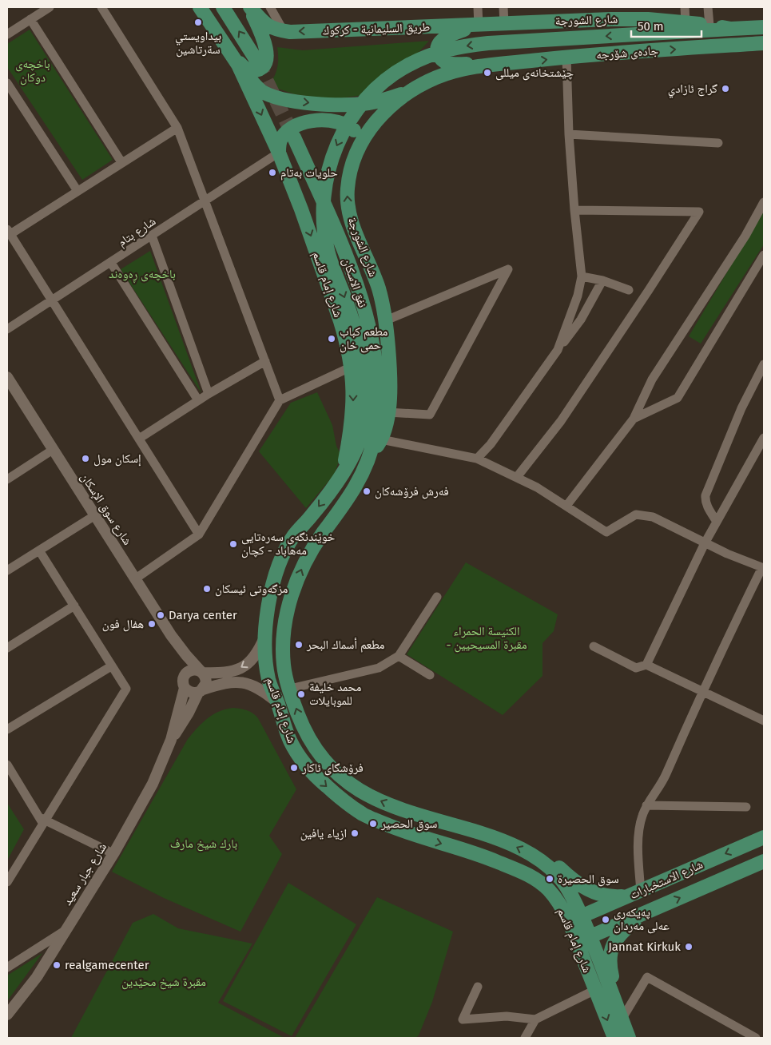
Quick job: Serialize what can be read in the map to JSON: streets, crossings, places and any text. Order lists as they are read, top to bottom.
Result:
{
  "streets": {
    "main road": [
      "شارع الشورجة",
      "طريق السليمانية - كركوك",
      "جادەی شۆرجە",
      "نفق الاسكان",
      "شارع إمام قاسم",
      "شارع الاستخبارات"
    ],
    "street": ["شارع بتام", "شارع سوق الإسكان", "شارع جبار سعيد"]
  },
  "crossings": [
    ["شارع الشورجة", "طريق السليمانية - كركوك"],
    ["شارع الشورجة", "جادەی شۆرجە"],
    ["شارع الشورجة", "نفق الاسكان"],
    ["شارع الشورجة", "شارع إمام قاسم"],
    ["شارع بتام", "شارع إمام قاسم"],
    ["شارع إمام قاسم", "شارع الاستخبارات"]
  ],
  "one_way": ["جادەی شۆرجە"],
  "parks": [
    "باخچەی دوکان",
    "باخچەی ڕەوەند",
    "الكنيسة الحمراء - مقبرة المسيحيين",
    "بارك شيخ مارف",
    "مقبرة شيخ محێدین"
  ],
  "places": [
    "بيداويستي سةرتاشين",
    "چێشتخانەی میللی",
    "گراج ئازادي",
    "حلویات بەتام",
    "مطعم كباب حمى خان",
    "إسكان مول",
    "فەرش فرۆشەکان",
    "خوێندنگەی سەرەتایی مەهاباد - کچان",
    "مزگەوتی ئیسکان",
    "Darya center",
    "هفال فون",
    "مطعم أسماك البحر",
    "محمد خليفة للموبايلات",
    "فرۆشگای ئاکار",
    "سوق الحصير",
    "ازياء يافين",
    "سوق الحصيرة",
    "پەیکەری عەلی مەردان",
    "Jannat Kirkuk",
    "realgamecenter"
  ],
  "scale_bar": "50 m"
}
